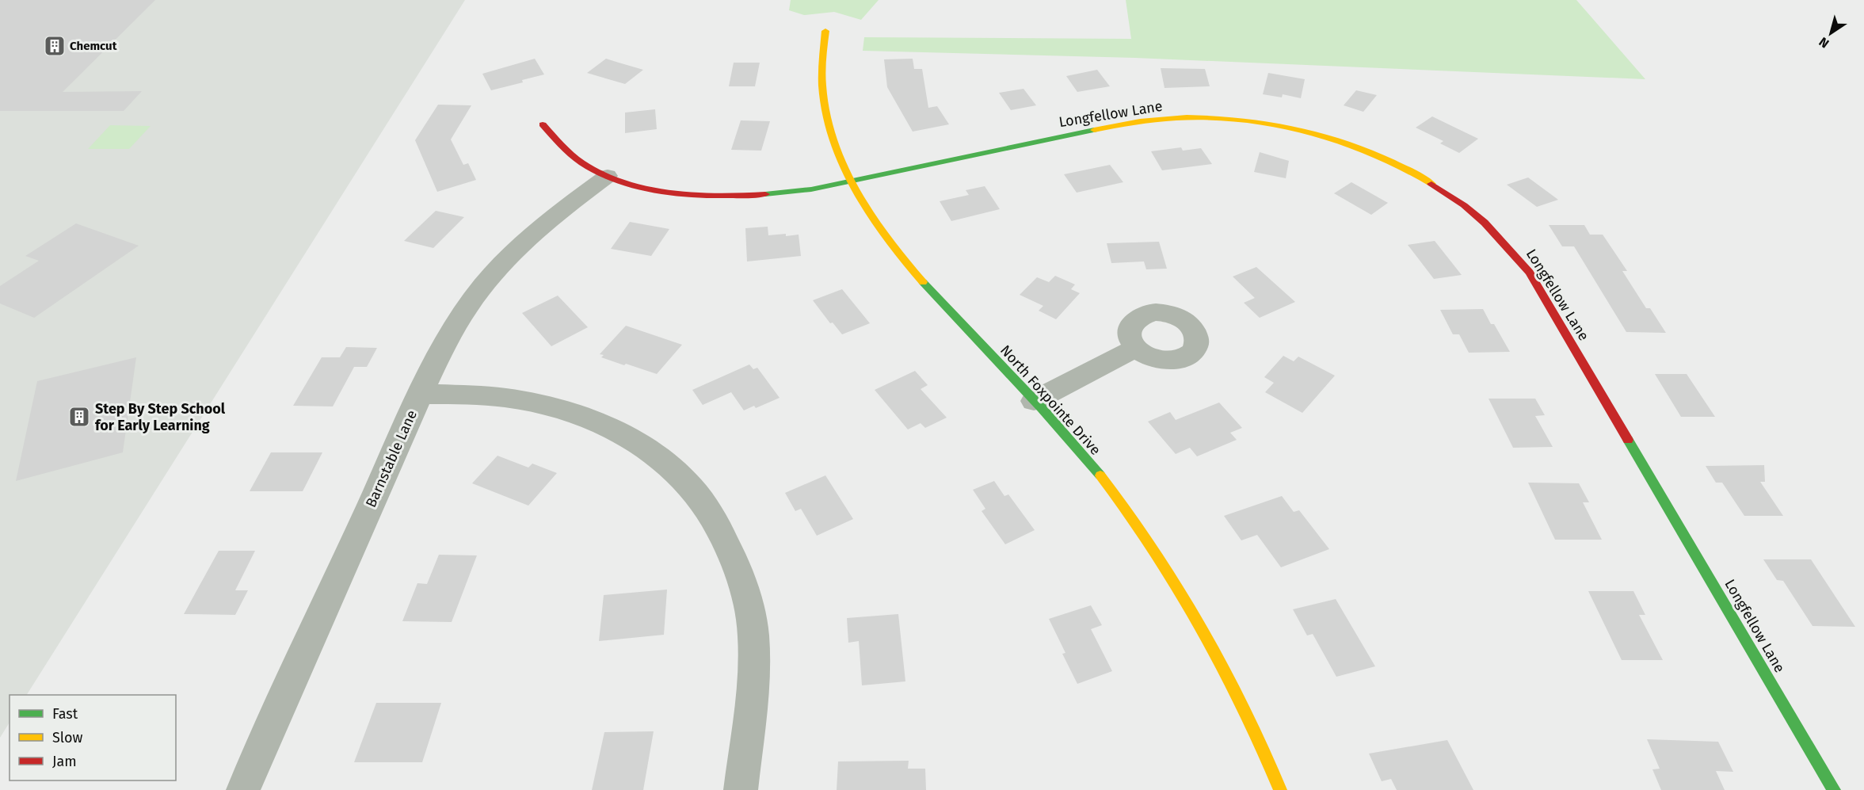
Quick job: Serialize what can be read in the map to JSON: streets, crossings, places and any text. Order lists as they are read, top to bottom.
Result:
{
  "streets": {
    "street": ["Longfellow Lane", "North Foxpointe Drive", "Barnstable Lane"]
  },
  "crossings": [
    ["Longfellow Lane", "North Foxpointe Drive"],
    ["Longfellow Lane", "Barnstable Lane"]
  ],
  "places": {
    "building": ["Chemcut", "Step By Step School for Early Learning"]
  },
  "legend": ["Fast", "Slow", "Jam"],
  "north": "bottom left"
}
